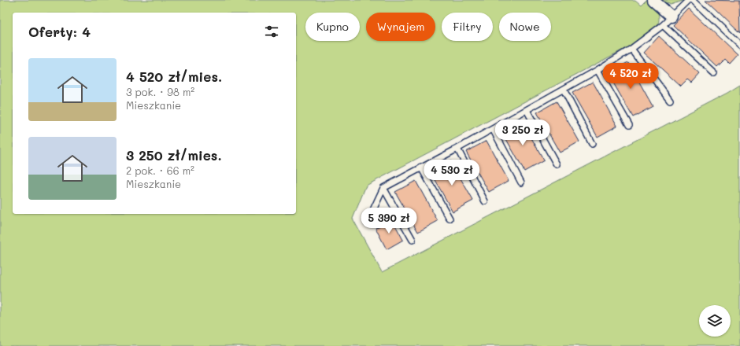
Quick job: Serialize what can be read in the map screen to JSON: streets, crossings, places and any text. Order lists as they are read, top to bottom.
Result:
{
  "page": {
    "chip": [
      "Kupno",
      "Wynajem",
      "Filtry",
      "Nowe"
    ],
    "heading": "Oferty: 4",
    "list": [
      {
        "name": "4 520 zł/mies.",
        "note": "3 pok. · 98 m² · Mieszkanie"
      },
      {
        "name": "3 250 zł/mies.",
        "note": "2 pok. · 66 m² · Mieszkanie"
      }
    ],
    "price": [
      "4 520 zł",
      "3 250 zł",
      "4 530 zł",
      "5 390 zł"
    ]
  }
}
